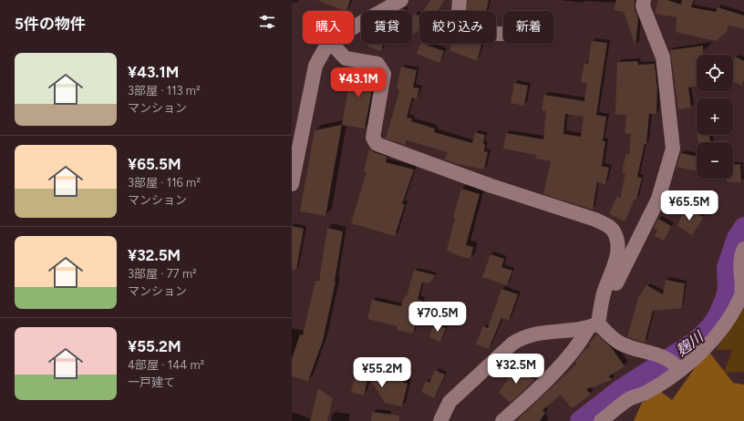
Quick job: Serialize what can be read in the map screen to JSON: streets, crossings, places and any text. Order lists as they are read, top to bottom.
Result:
{
  "water": ["麹川"],
  "page": {
    "heading": "5件の物件",
    "chip": [
      "購入",
      "賃貸",
      "絞り込み",
      "新着"
    ],
    "list": [
      {
        "name": "¥43.1M",
        "note": "3部屋 · 113 m² · マンション"
      },
      {
        "name": "¥65.5M",
        "note": "3部屋 · 116 m² · マンション"
      },
      {
        "name": "¥32.5M",
        "note": "3部屋 · 77 m² · マンション"
      },
      {
        "name": "¥55.2M",
        "note": "4部屋 · 144 m² · 一戸建て"
      }
    ],
    "map_buttons": ["+", "−"],
    "price": [
      "¥43.1M",
      "¥65.5M",
      "¥70.5M",
      "¥32.5M",
      "¥55.2M"
    ]
  }
}
